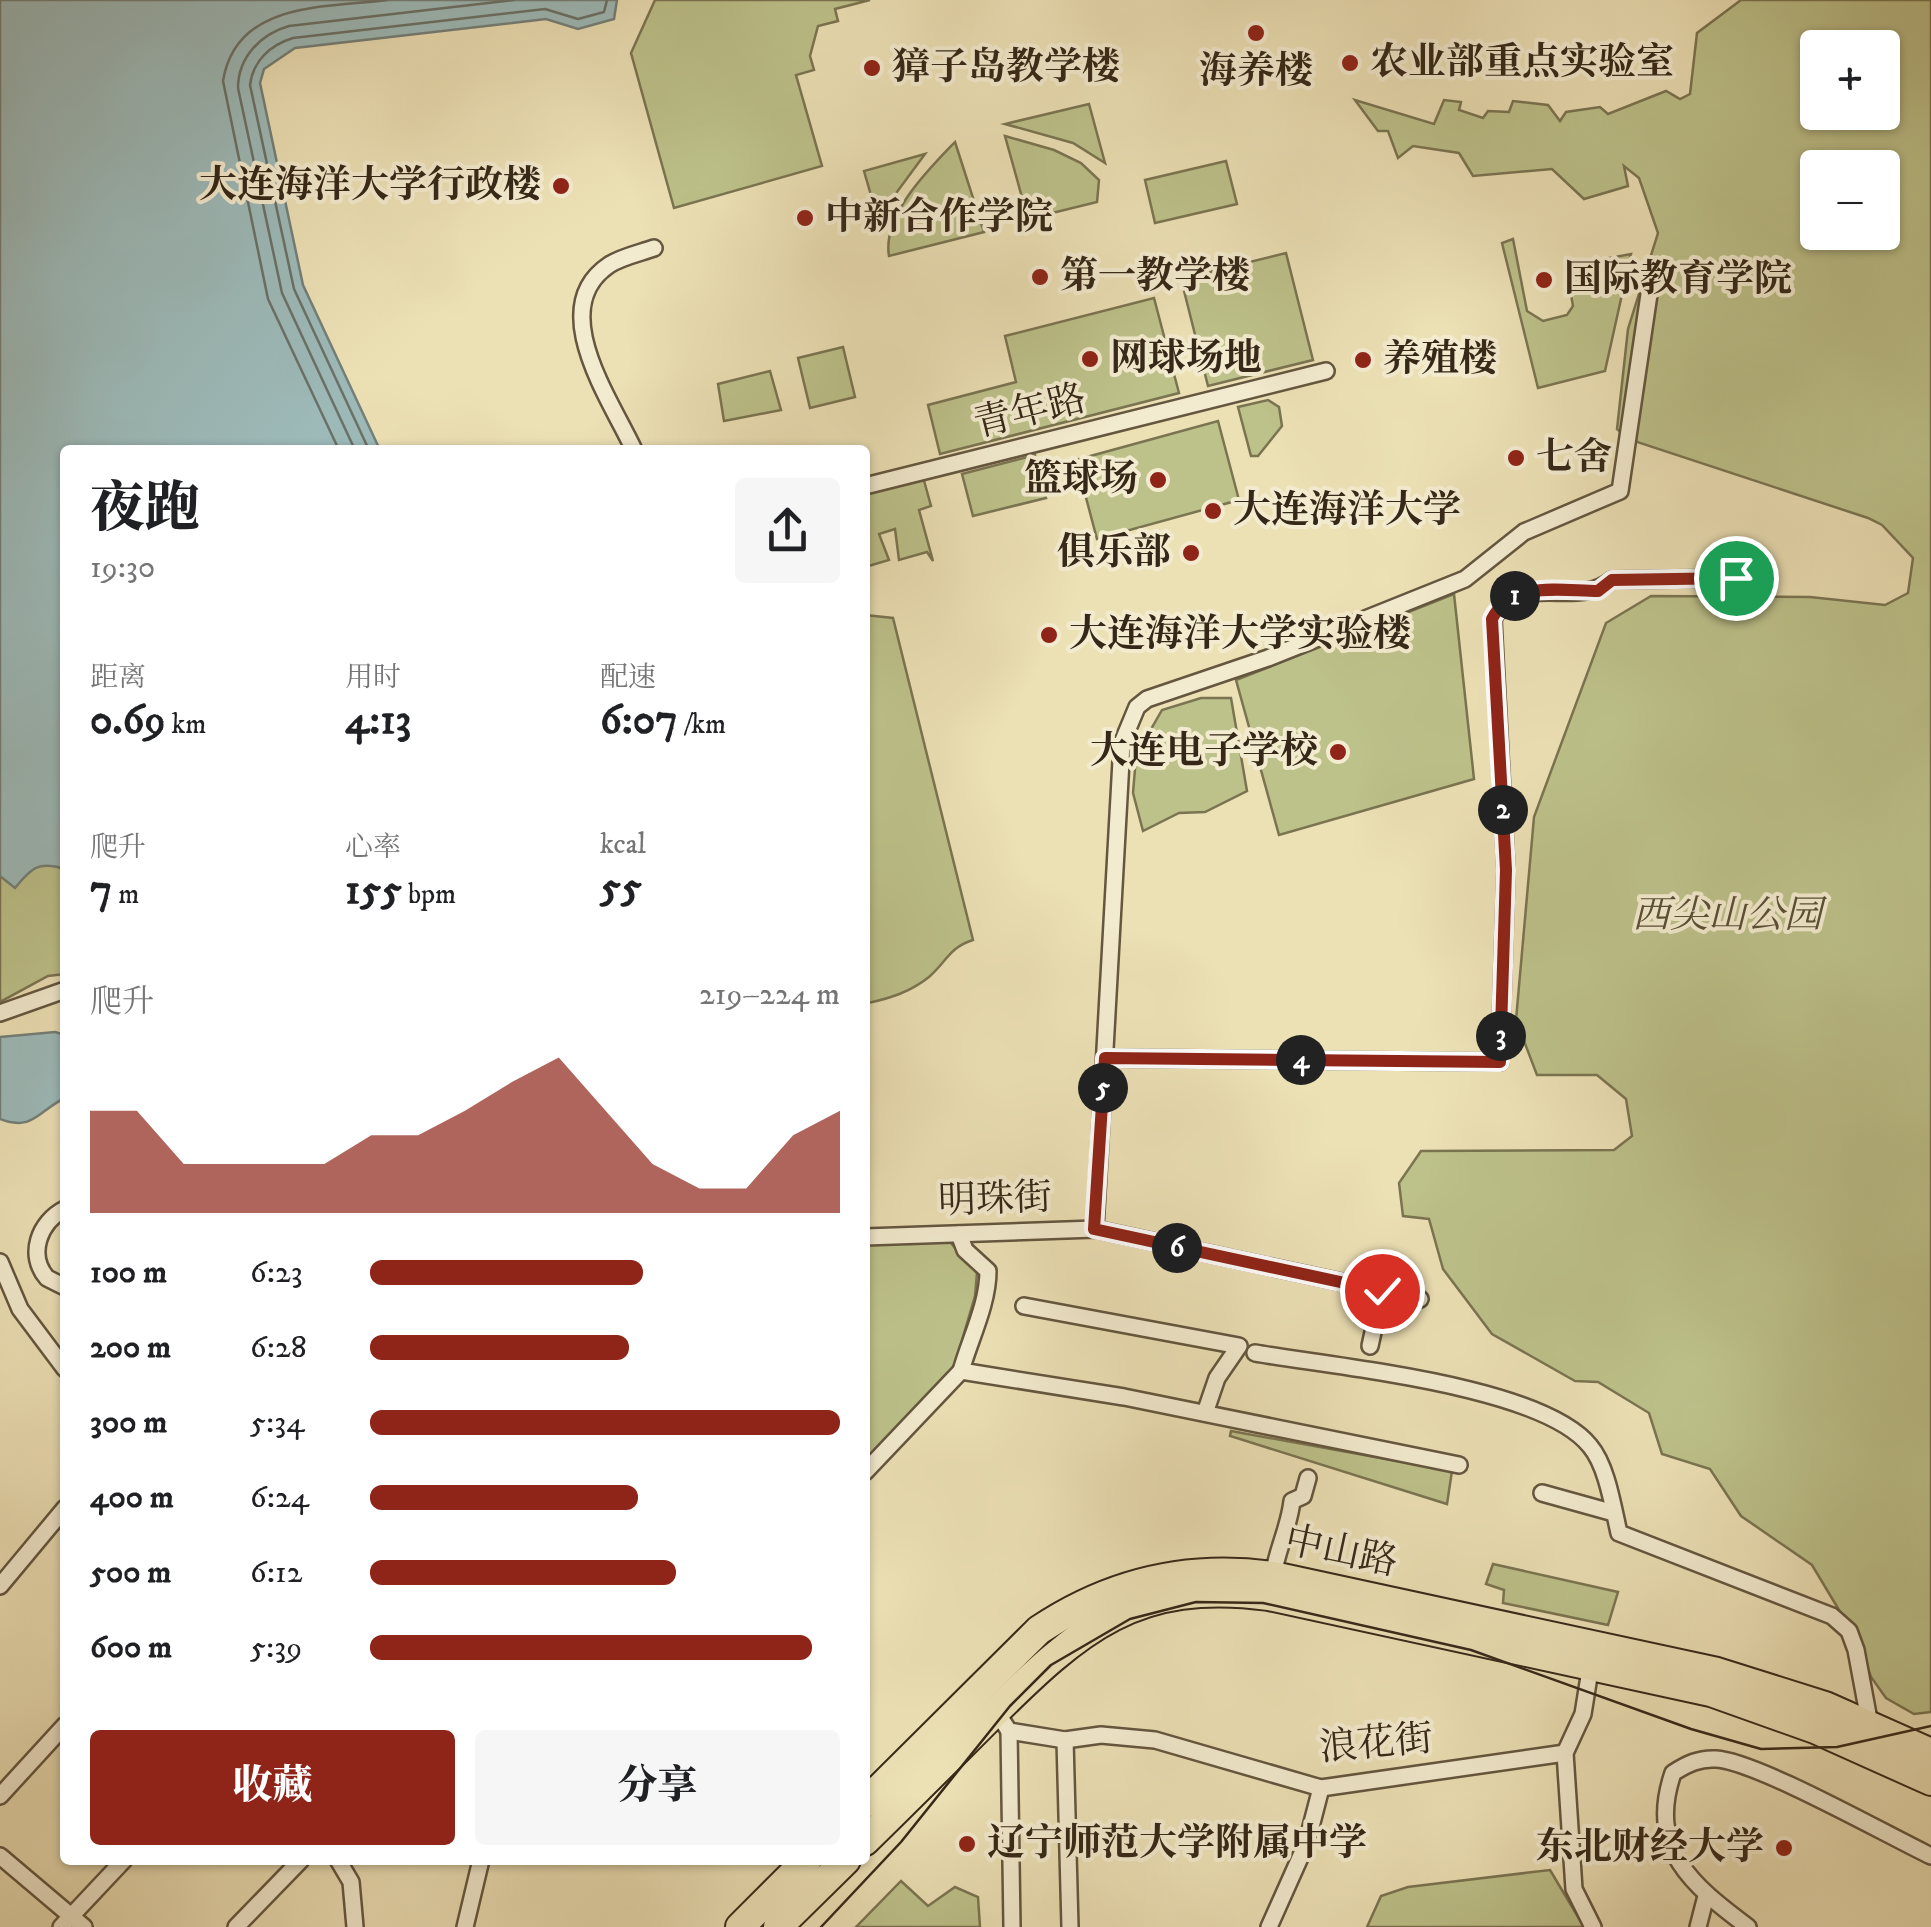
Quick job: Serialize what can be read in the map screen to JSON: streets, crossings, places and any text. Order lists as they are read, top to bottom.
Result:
{
  "streets": {
    "highway": ["中山路"],
    "street": ["青年路", "明珠街", "浪花街"]
  },
  "crossings": [
    ["中山路", "浪花街"]
  ],
  "parks": ["西尖山公园"],
  "places": [
    "海养楼",
    "农业部重点实验室",
    "獐子岛教学楼",
    "大连海洋大学行政楼",
    "中新合作学院",
    "第一教学楼",
    "国际教育学院",
    "网球场地",
    "养殖楼",
    "七舍",
    "篮球场",
    "大连海洋大学",
    "俱乐部",
    "大连海洋大学实验楼",
    "大连电子学校",
    "辽宁师范大学附属中学",
    "东北财经大学"
  ],
  "page": {
    "map_buttons": ["+", "−"],
    "heading": ["夜跑", "19:30"],
    "pins": [
      "1",
      "2",
      "3",
      "4",
      "5",
      "6"
    ],
    "stats": [
      ["距离", "0.69 km"],
      ["用时", "4:13"],
      ["配速", "6:07 /km"],
      ["爬升", "7 m"],
      ["心率", "155 bpm"],
      ["kcal", "55"]
    ],
    "chart": ["爬升", "219–224 m"],
    "list": [
      {
        "name": "100 m",
        "note": "6:23"
      },
      {
        "name": "200 m",
        "note": "6:28"
      },
      {
        "name": "300 m",
        "note": "5:34"
      },
      {
        "name": "400 m",
        "note": "6:24"
      },
      {
        "name": "500 m",
        "note": "6:12"
      },
      {
        "name": "600 m",
        "note": "5:39"
      }
    ],
    "buttons": ["收藏", "分享"]
  }
}
